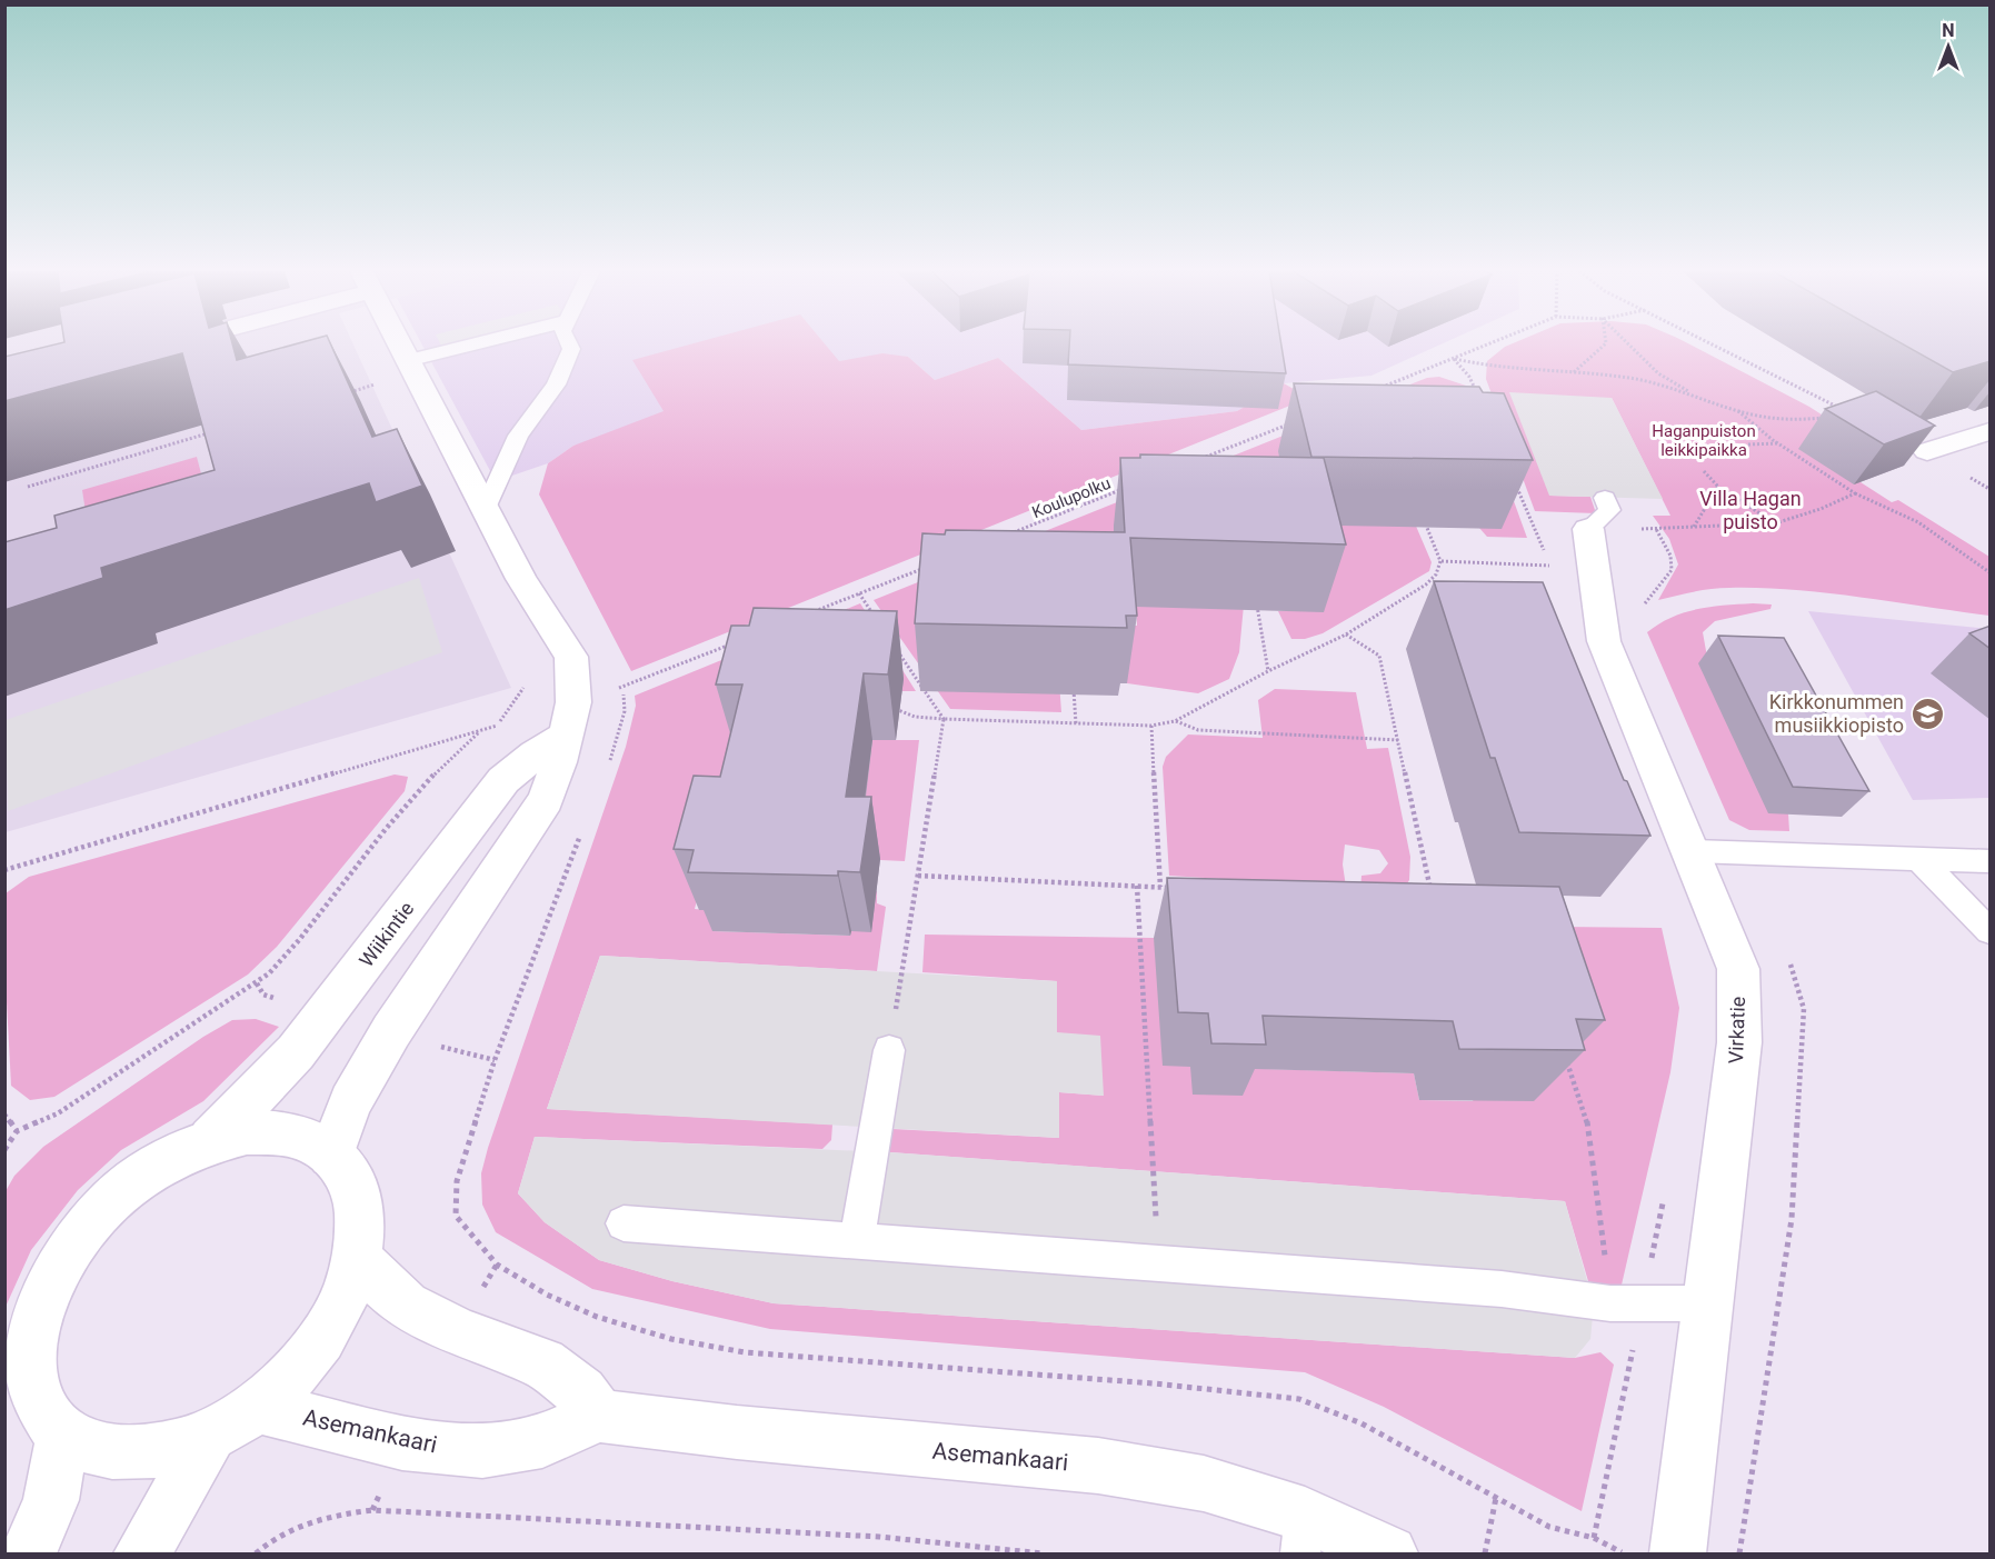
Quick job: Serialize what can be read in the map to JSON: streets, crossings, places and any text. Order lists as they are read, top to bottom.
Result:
{
  "streets": {
    "street": ["Wiikintie", "Virkatie", "Asemankaari"],
    "path": ["Koulupolku"]
  },
  "parks": ["Haganpuiston leikkipaikka", "Villa Hagan puisto"],
  "places": {
    "school or university": ["Kirkkonummen musiikkiopisto"]
  },
  "north": "top"
}
